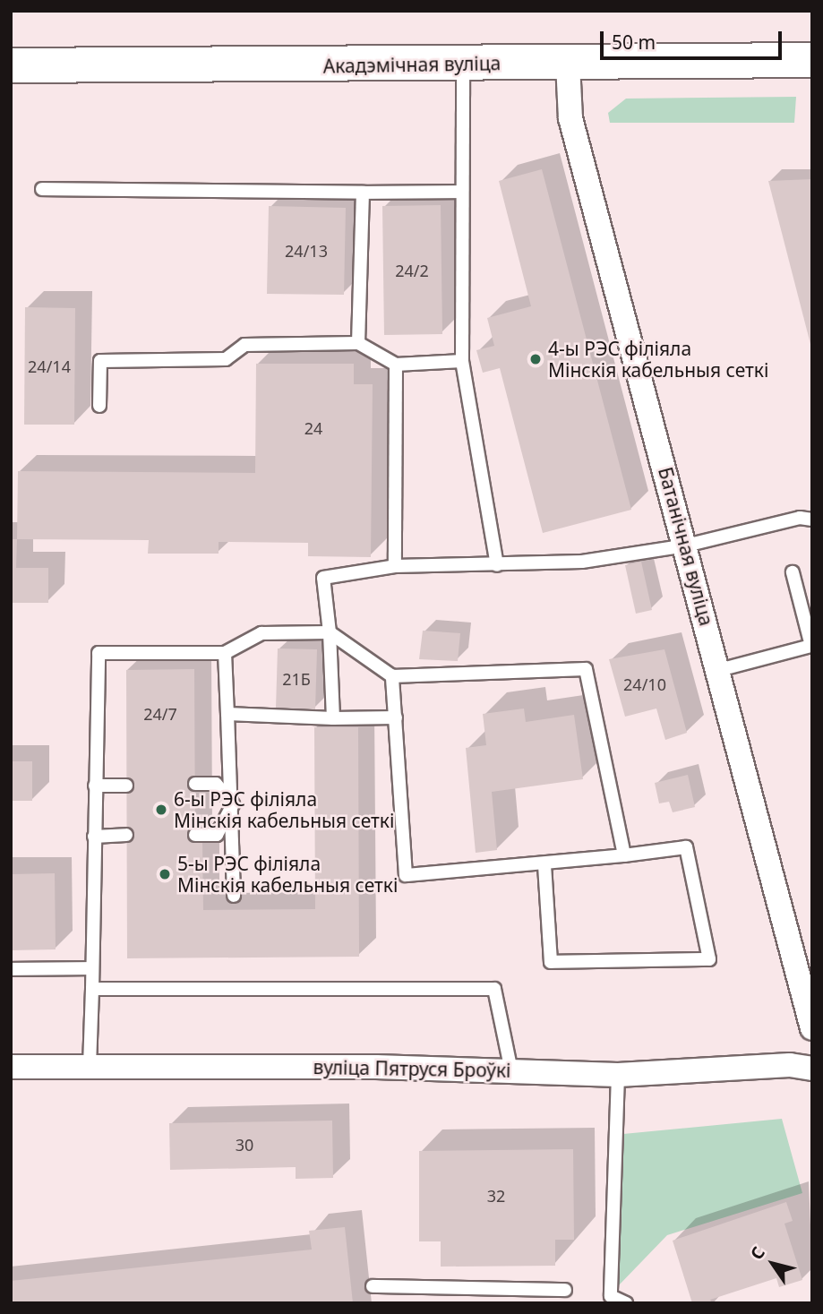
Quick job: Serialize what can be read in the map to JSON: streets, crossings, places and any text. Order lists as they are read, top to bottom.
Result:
{
  "streets": {
    "main road": ["Акадэмічная вуліца"],
    "street": ["Батанічная вуліца", "вуліца Пятруся Броўкі"]
  },
  "crossings": [
    ["Акадэмічная вуліца", "Батанічная вуліца"]
  ],
  "places": ["4-ы РЭС філіяла Мінскія кабельныя сеткі", "6-ы РЭС філіяла Мінскія кабельныя сеткі", "5-ы РЭС філіяла Мінскія кабельныя сеткі"],
  "house_numbers": [
    "24/13",
    "24/2",
    "24/14",
    "24",
    "21Б",
    "24/10",
    "24/7",
    "30",
    "32"
  ],
  "scale_bar": "50 m",
  "north": "top left"
}
